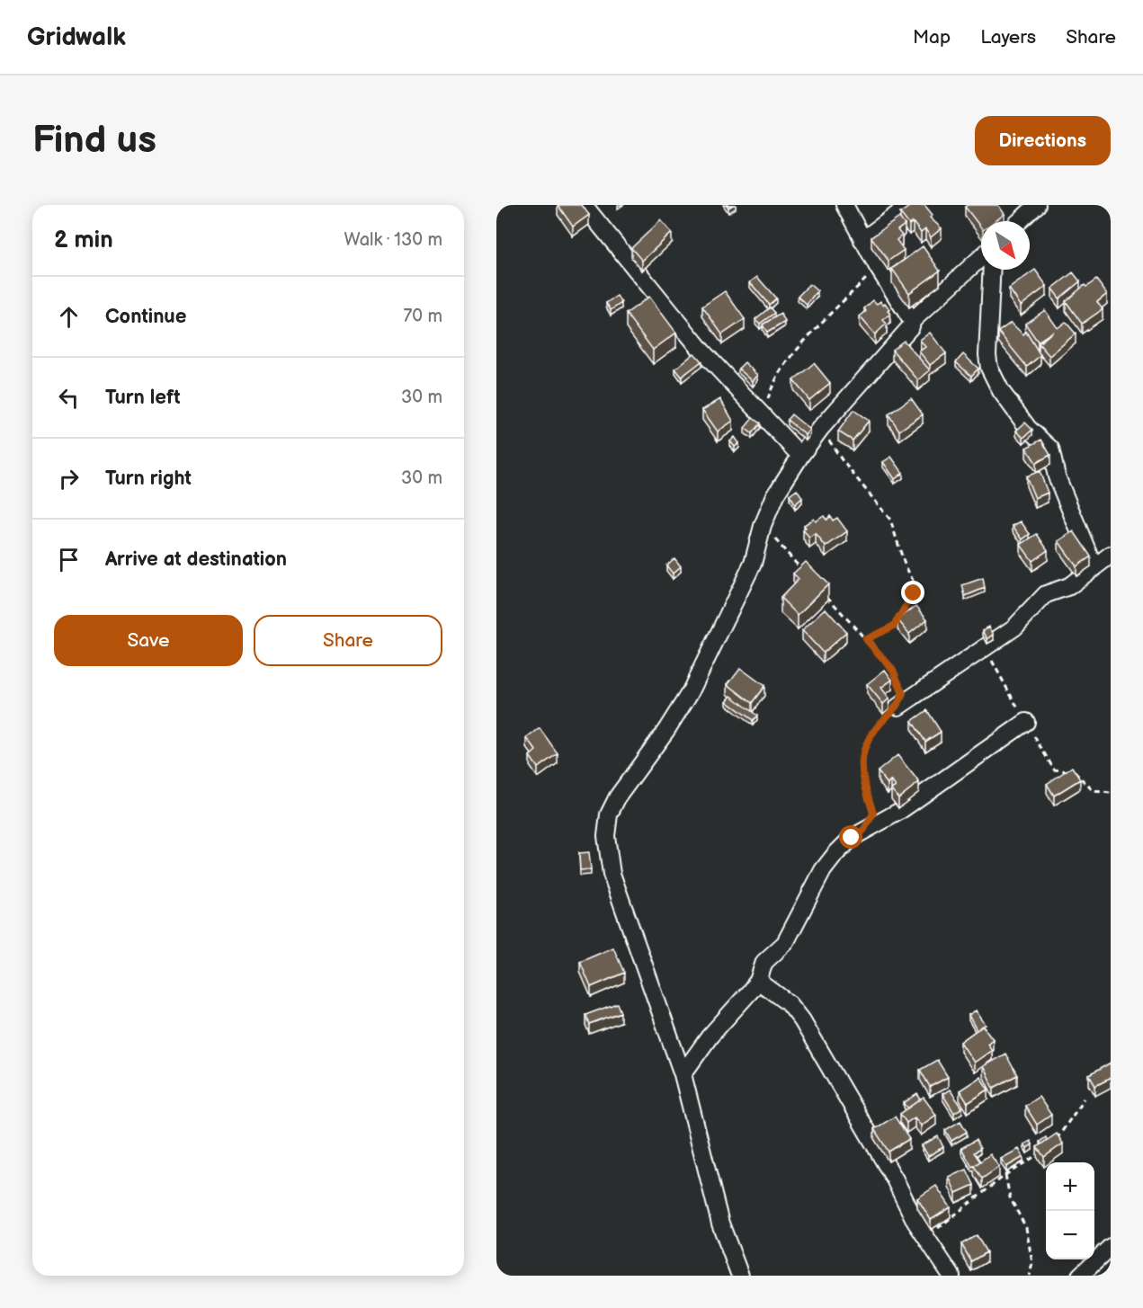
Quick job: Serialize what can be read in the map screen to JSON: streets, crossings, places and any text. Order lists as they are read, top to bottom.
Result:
{
  "north": "bottom right",
  "page": {
    "header": "Gridwalk",
    "nav": ["Map", "Layers", "Share"],
    "buttons": [
      "Directions",
      ["Save", "Share"]
    ],
    "title": "Find us",
    "heading": ["2 min", "Walk · 130 m"],
    "list": [
      ["Continue", "70 m"],
      ["Turn left", "30 m"],
      ["Turn right", "30 m"],
      "Arrive at destination"
    ],
    "map_buttons": ["+", "−"]
  }
}
